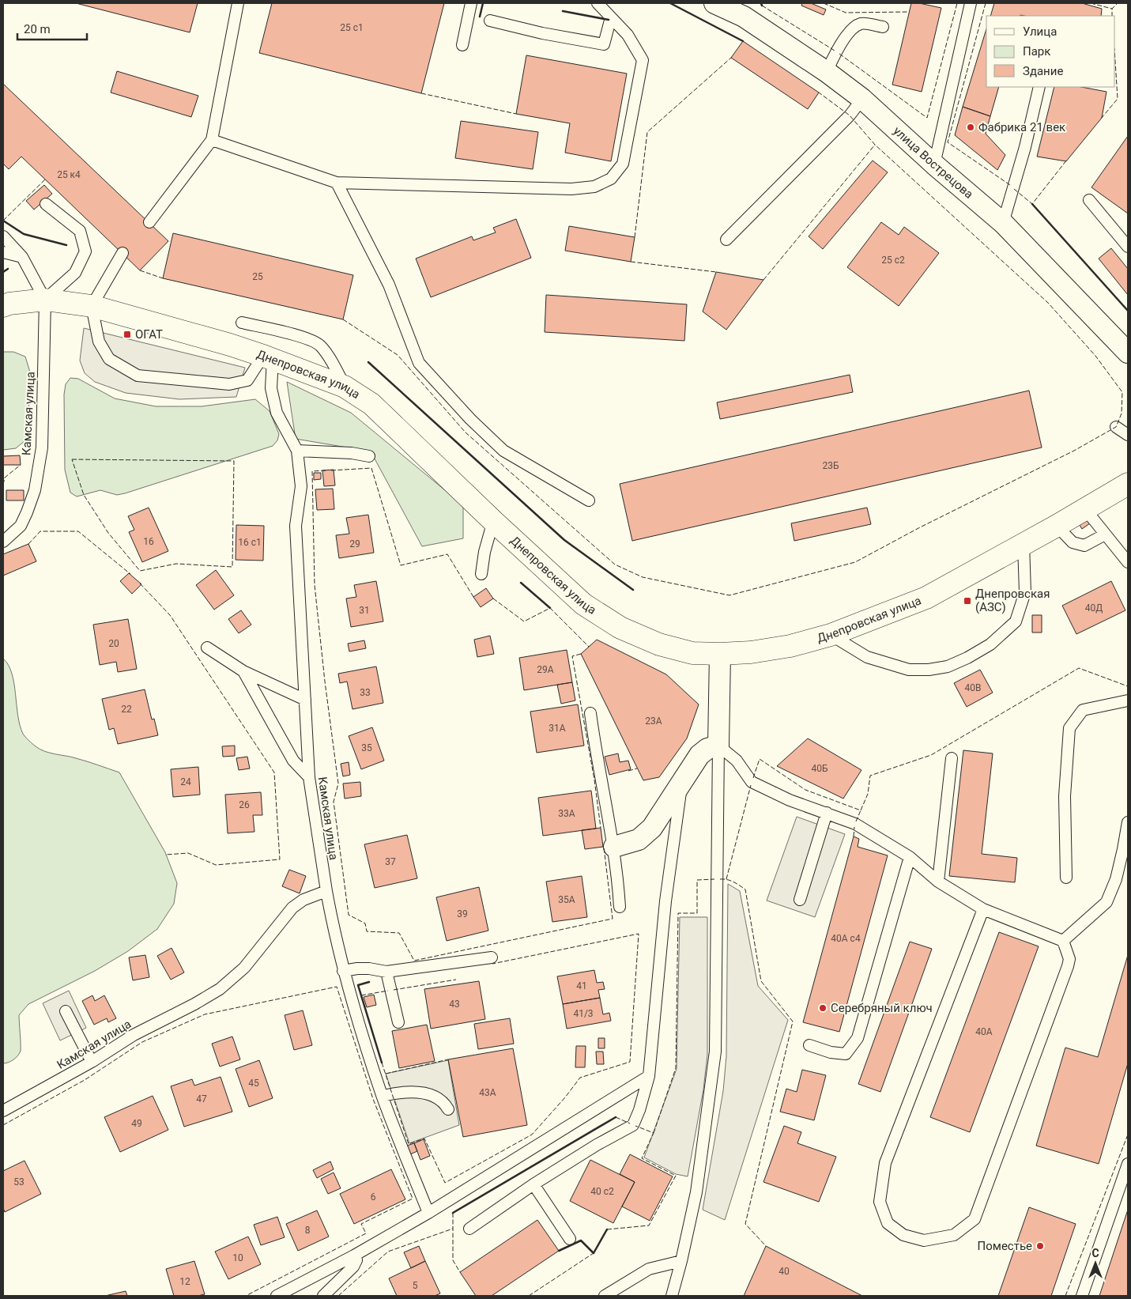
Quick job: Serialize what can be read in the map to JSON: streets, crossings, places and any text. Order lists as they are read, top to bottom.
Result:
{
  "streets": {
    "main road": ["Днепровская улица"],
    "street": ["улица Вострецова"],
    "lane": ["Камская улица"]
  },
  "crossings": [
    ["Днепровская улица", "Камская улица"]
  ],
  "places": {
    "other": ["Фабрика 21 век", "Серебряный ключ", "Поместье"],
    "transit": ["ОГАТ", "Днепровская (АЗС)"]
  },
  "house_numbers": [
    "25 с1",
    "25 к4",
    "25 с2",
    "25",
    "23Б",
    "16",
    "16 с1",
    "29",
    "40Д",
    "31",
    "20",
    "29А",
    "40В",
    "33",
    "22",
    "23А",
    "31А",
    "35",
    "40Б",
    "24",
    "26",
    "33А",
    "37",
    "35А",
    "39",
    "40А с4",
    "41",
    "43",
    "41/3",
    "40А",
    "45",
    "43А",
    "47",
    "49",
    "53",
    "40 с2",
    "6",
    "8",
    "10",
    "40",
    "12",
    "5"
  ],
  "legend": ["Улица", "Парк", "Здание"],
  "scale_bar": "20 m",
  "north": "top"
}
